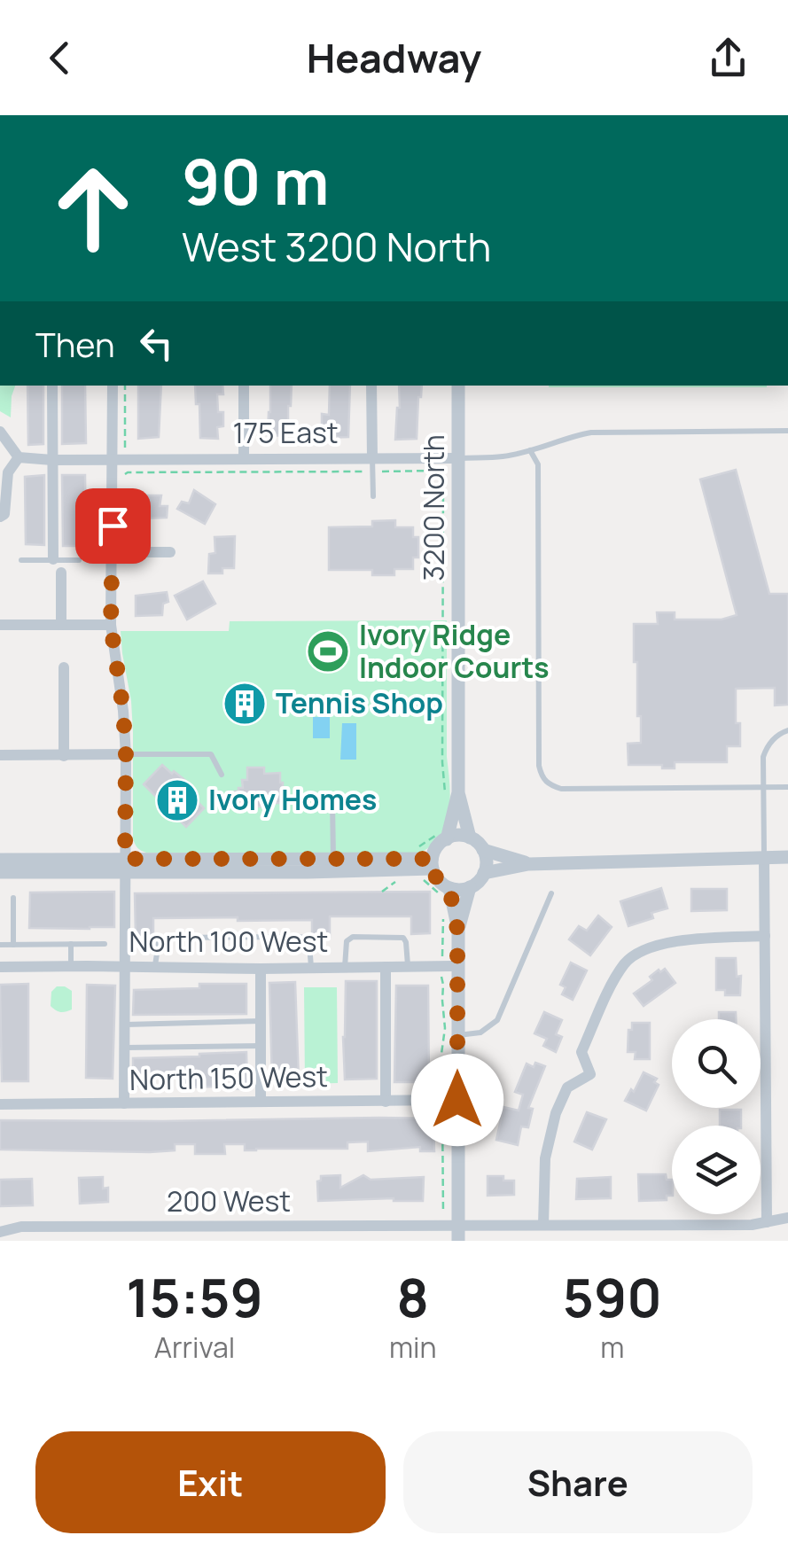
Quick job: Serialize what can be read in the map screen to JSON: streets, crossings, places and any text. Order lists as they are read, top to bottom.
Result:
{
  "streets": {
    "street": [
      "175 East",
      "3200 North",
      "North 100 West",
      "North 150 West",
      "200 West"
    ]
  },
  "crossings": [
    ["175 East", "3200 North"]
  ],
  "places": {
    "sports": ["Ivory Ridge Indoor Courts"],
    "building": ["Tennis Shop", "Ivory Homes"]
  },
  "page": {
    "header": "Headway",
    "turn": ["90 m", "West 3200 North"],
    "then": "Then",
    "eta": [
      "15:59",
      "Arrival",
      "8",
      "min",
      "590",
      "m"
    ],
    "buttons": ["Exit", "Share"]
  }
}
